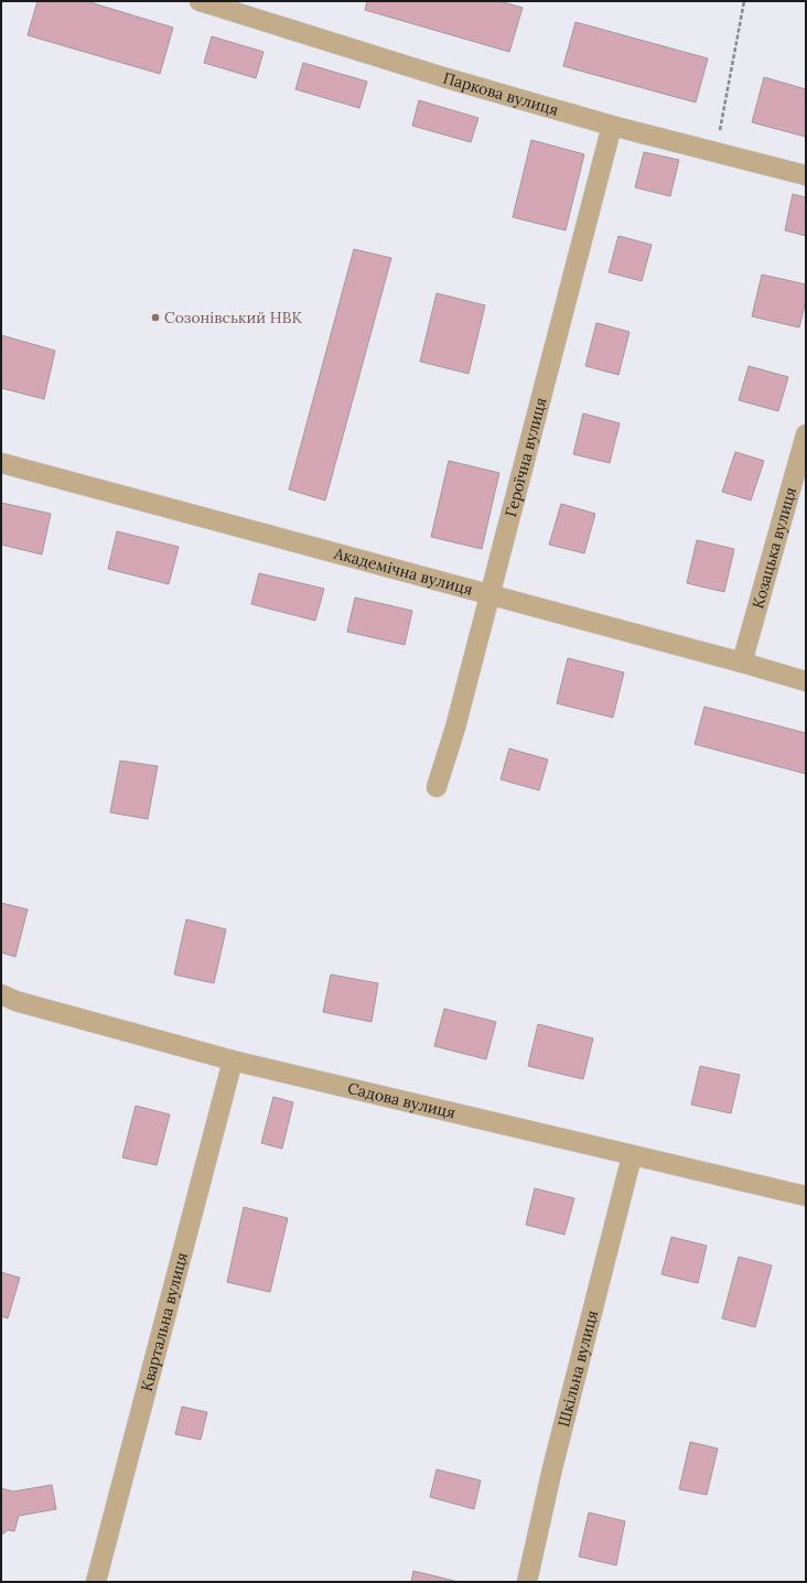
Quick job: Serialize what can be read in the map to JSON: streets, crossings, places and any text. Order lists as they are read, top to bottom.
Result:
{
  "streets": {
    "street": [
      "Паркова вулиця",
      "Героїчна вулиця",
      "Козацька вулиця",
      "Академічна вулиця",
      "Садова вулиця",
      "Квартальна вулиця",
      "Шкільна вулиця"
    ]
  },
  "crossings": [
    ["Паркова вулиця", "Героїчна вулиця"],
    ["Героїчна вулиця", "Академічна вулиця"],
    ["Козацька вулиця", "Академічна вулиця"],
    ["Садова вулиця", "Квартальна вулиця"],
    ["Садова вулиця", "Шкільна вулиця"]
  ],
  "places": ["Созонівський НВК"]
}
